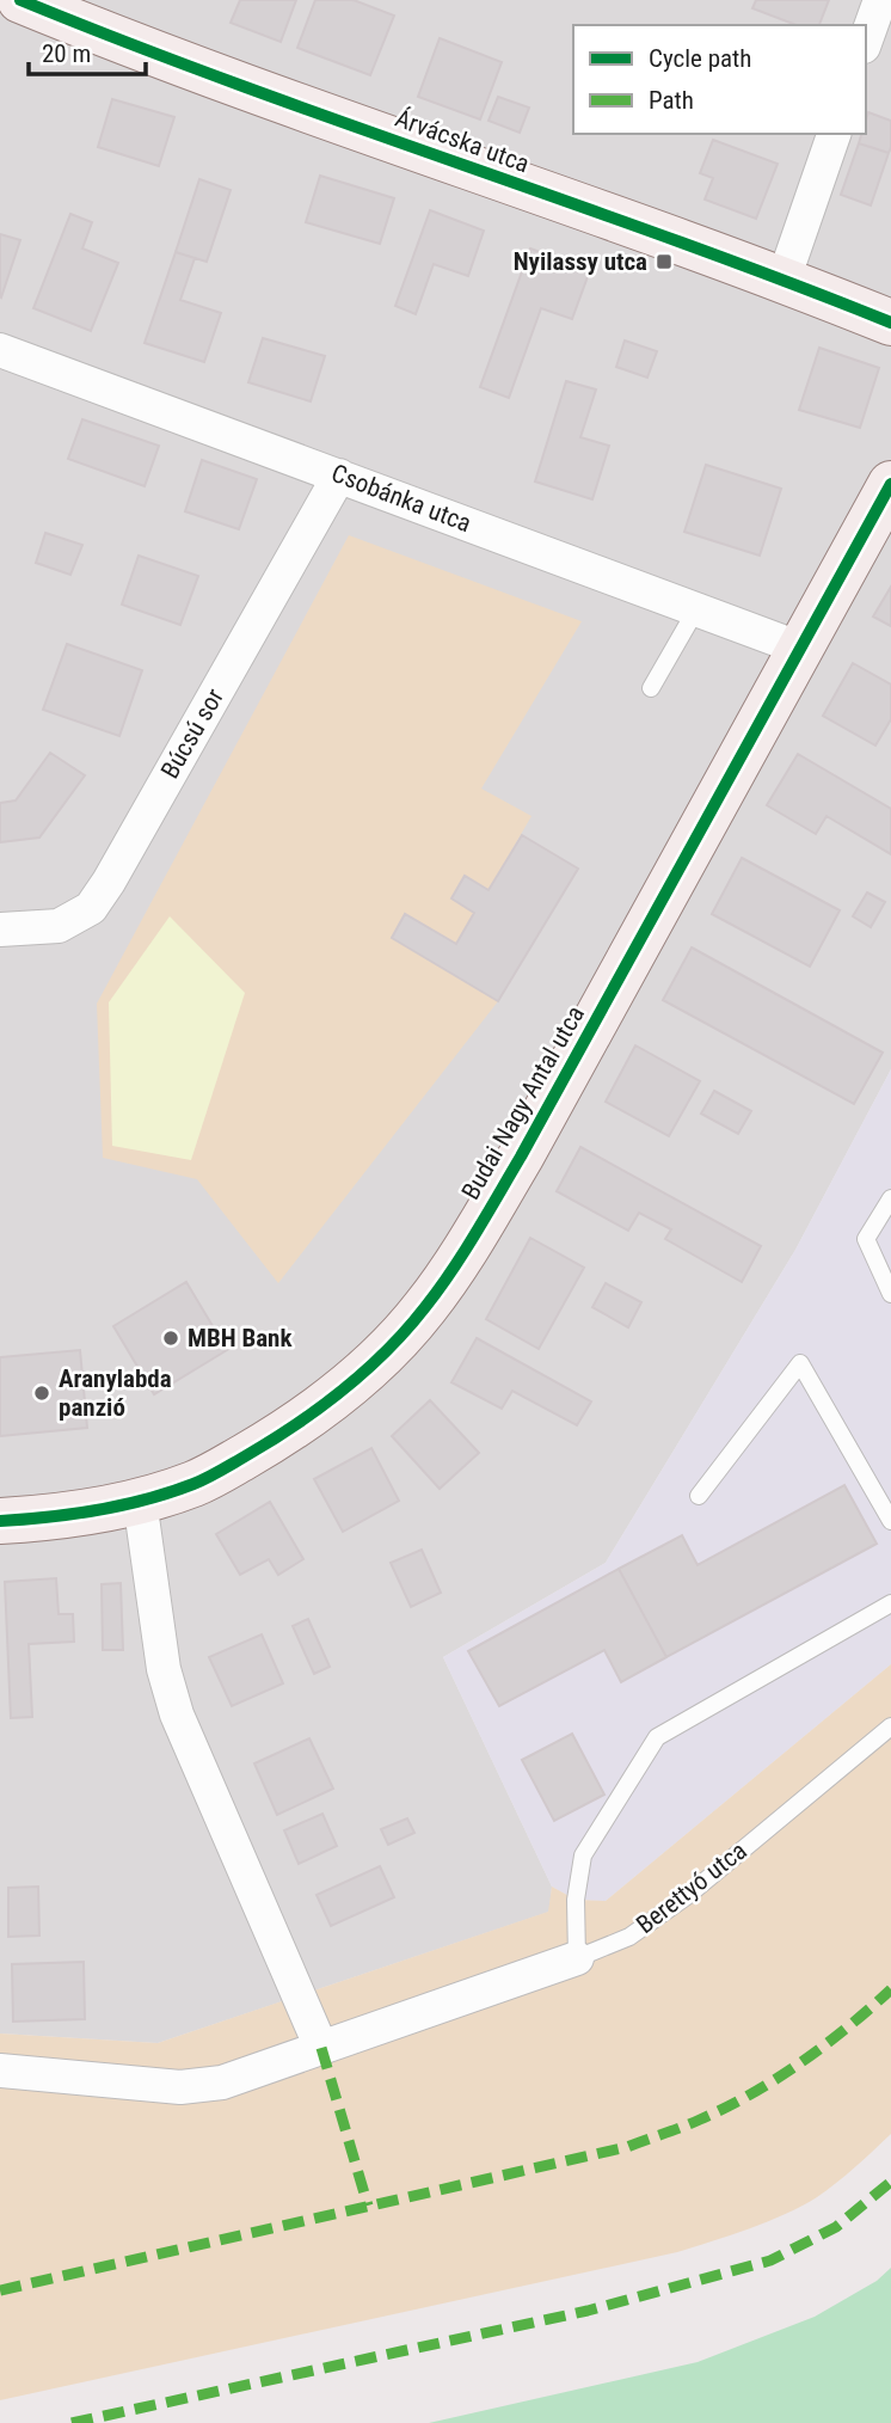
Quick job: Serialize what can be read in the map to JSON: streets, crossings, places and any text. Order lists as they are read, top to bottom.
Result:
{
  "streets": {
    "main road": ["Árvácska utca", "Budai Nagy Antal utca"],
    "street": ["Csobánka utca", "Búcsú sor", "Berettyó utca"]
  },
  "crossings": [
    ["Csobánka utca", "Búcsú sor"],
    ["Csobánka utca", "Budai Nagy Antal utca"]
  ],
  "places": {
    "transit": ["Nyilassy utca"],
    "other": ["MBH Bank", "Aranylabda panzió"]
  },
  "legend": ["Cycle path", "Path"],
  "scale_bar": "20 m"
}
